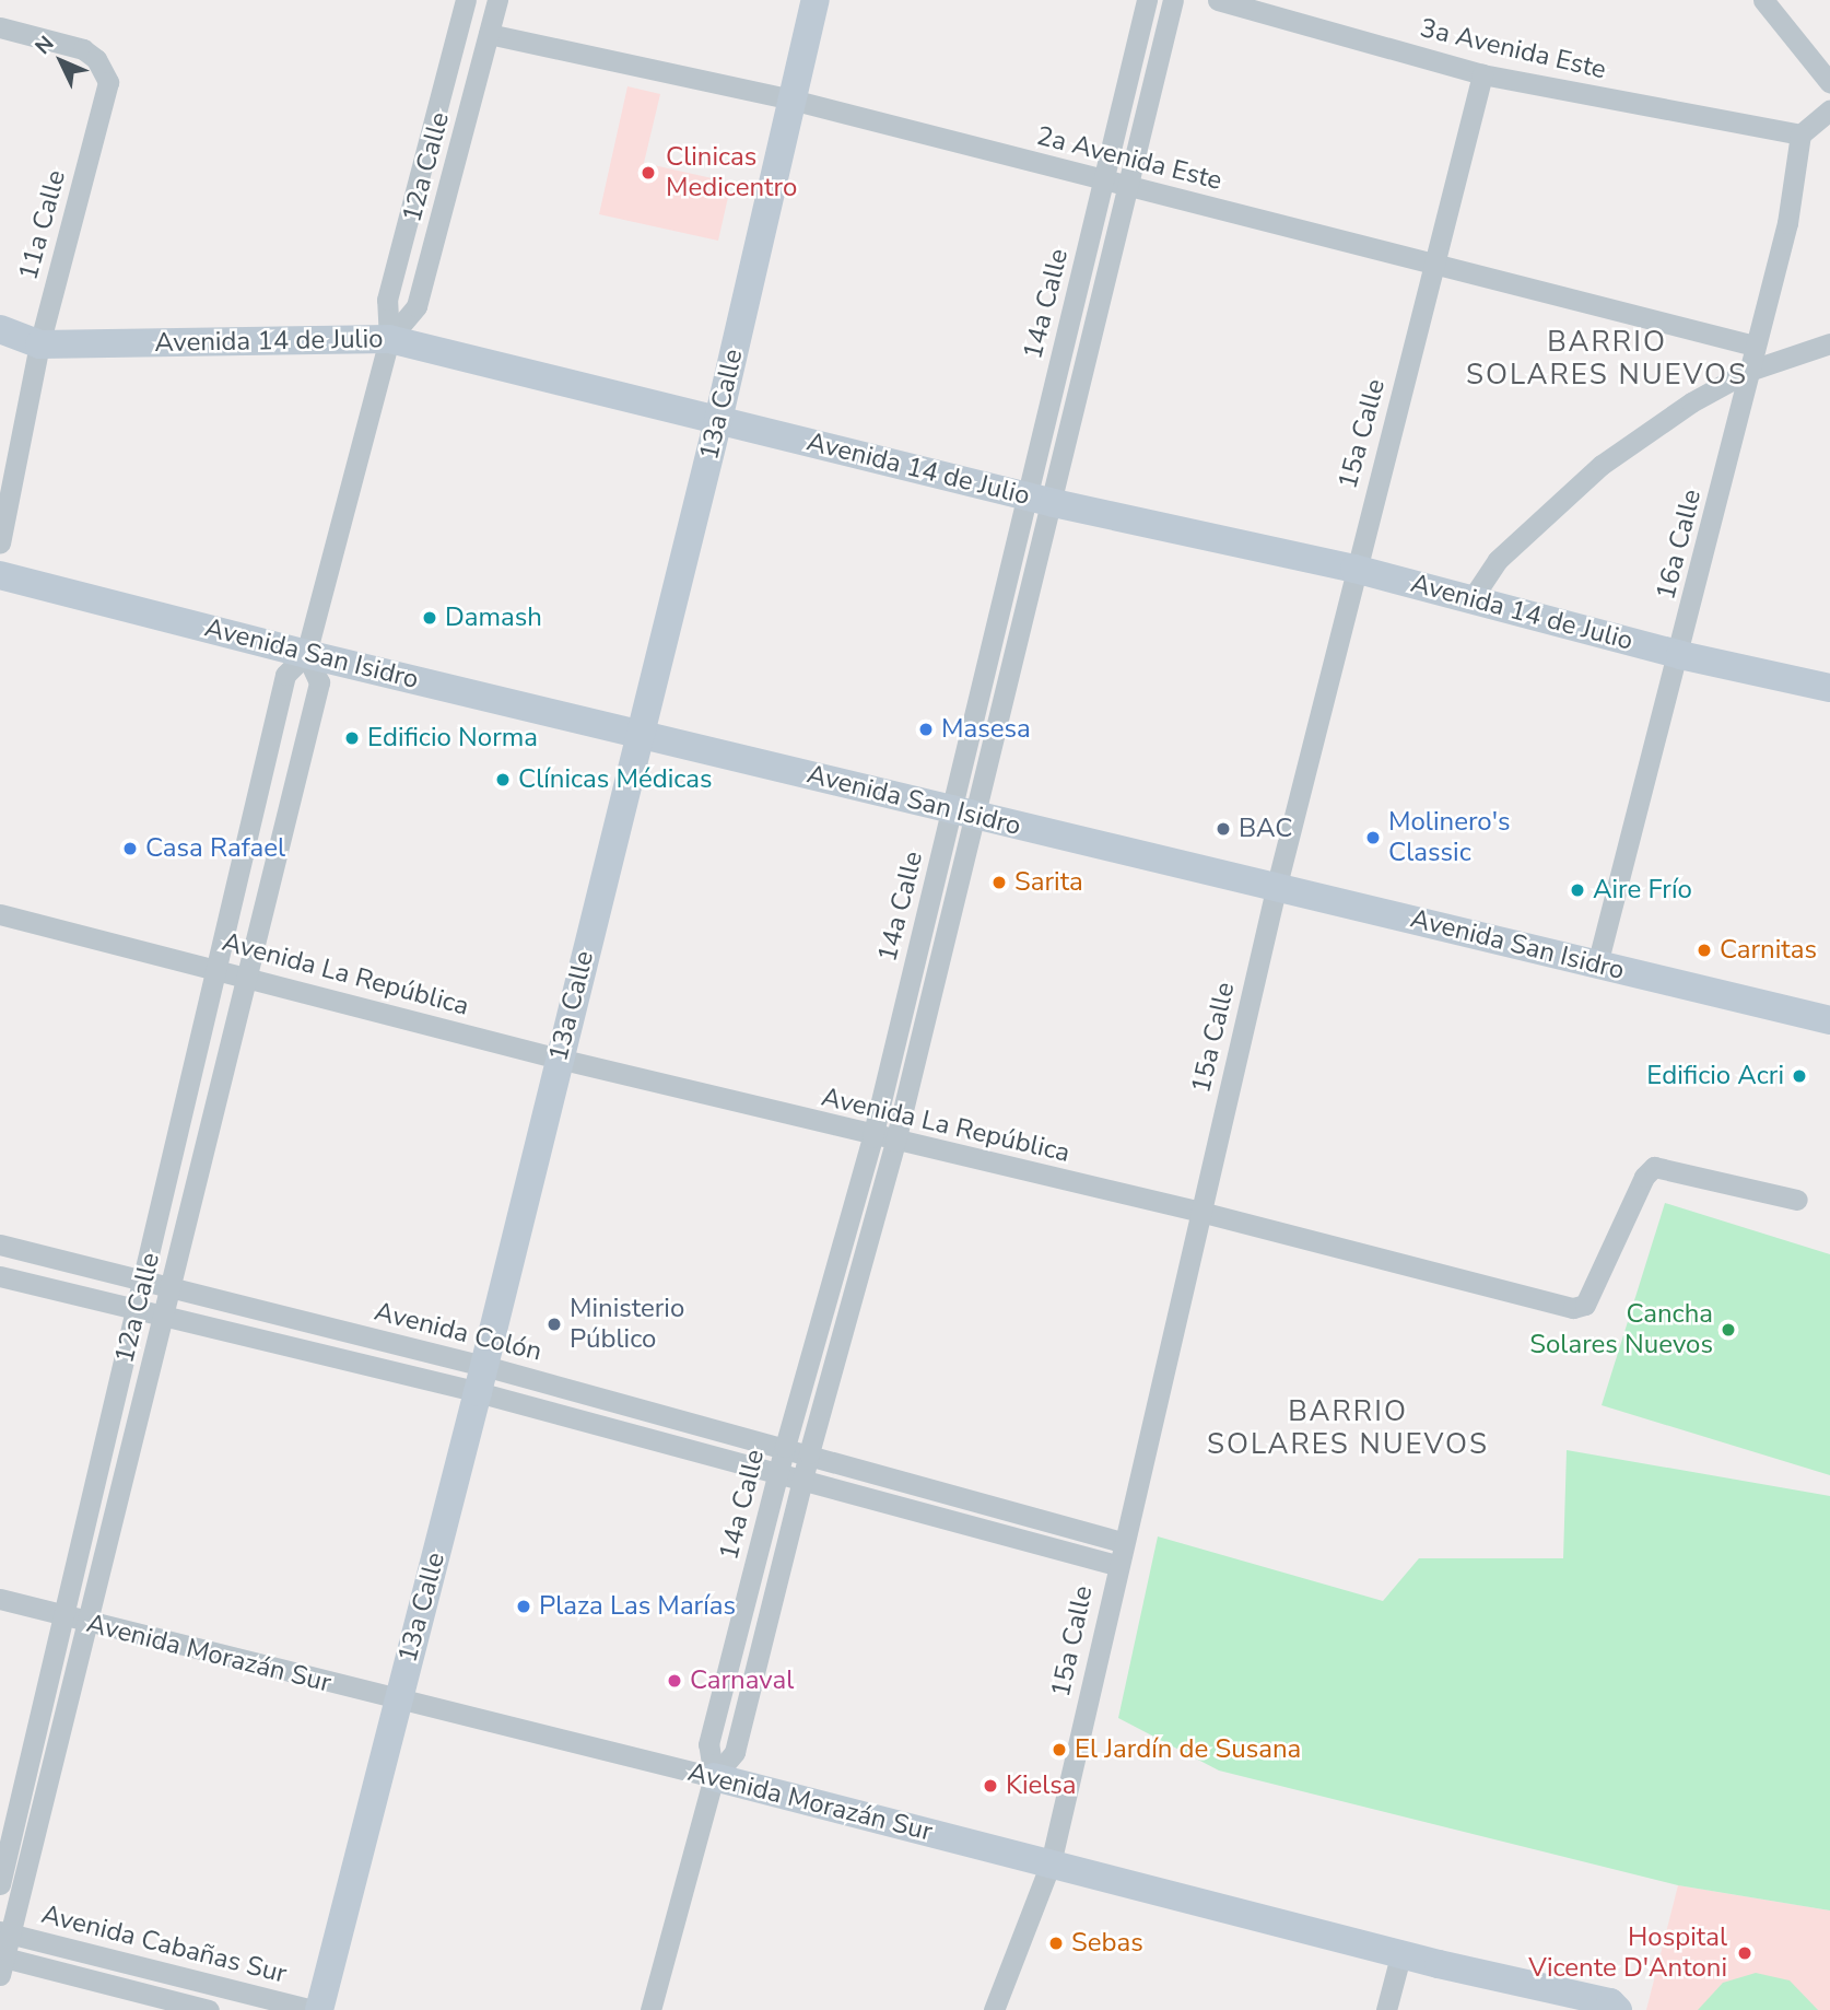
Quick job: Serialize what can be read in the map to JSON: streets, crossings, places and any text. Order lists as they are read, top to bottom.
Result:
{
  "streets": {
    "street": [
      "3a Avenida Este",
      "2a Avenida Este",
      "12a Calle",
      "11a Calle",
      "14a Calle",
      "Avenida 14 de Julio",
      "13a Calle",
      "15a Calle",
      "16a Calle",
      "Avenida San Isidro",
      "Avenida La República",
      "Avenida Colón",
      "Avenida Morazán Sur",
      "Avenida Cabañas Sur"
    ]
  },
  "crossings": [
    ["3a Avenida Este", "15a Calle"],
    ["3a Avenida Este", "16a Calle"],
    ["2a Avenida Este", "12a Calle"],
    ["2a Avenida Este", "14a Calle"],
    ["2a Avenida Este", "13a Calle"],
    ["2a Avenida Este", "15a Calle"],
    ["2a Avenida Este", "16a Calle"],
    ["12a Calle", "Avenida 14 de Julio"],
    ["12a Calle", "Avenida San Isidro"],
    ["12a Calle", "Avenida La República"],
    ["12a Calle", "Avenida Colón"],
    ["12a Calle", "Avenida Morazán Sur"],
    ["12a Calle", "Avenida Cabañas Sur"],
    ["11a Calle", "Avenida 14 de Julio"],
    ["14a Calle", "Avenida 14 de Julio"],
    ["14a Calle", "Avenida San Isidro"],
    ["14a Calle", "Avenida La República"],
    ["14a Calle", "Avenida Colón"],
    ["14a Calle", "Avenida Morazán Sur"],
    ["Avenida 14 de Julio", "13a Calle"],
    ["Avenida 14 de Julio", "15a Calle"],
    ["Avenida 14 de Julio", "16a Calle"],
    ["13a Calle", "Avenida San Isidro"],
    ["13a Calle", "Avenida La República"],
    ["13a Calle", "Avenida Colón"],
    ["13a Calle", "Avenida Morazán Sur"],
    ["13a Calle", "Avenida Cabañas Sur"],
    ["15a Calle", "Avenida San Isidro"],
    ["15a Calle", "Avenida La República"],
    ["15a Calle", "Avenida Colón"],
    ["15a Calle", "Avenida Morazán Sur"],
    ["16a Calle", "Avenida San Isidro"]
  ],
  "districts": ["BARRIO SOLARES NUEVOS", "BARRIO SOLARES NUEVOS"],
  "places": [
    "Clinicas Medicentro",
    "Damash",
    "Masesa",
    "Edificio Norma",
    "Clínicas Médicas",
    "BAC",
    "Molinero's Classic",
    "Casa Rafael",
    "Sarita",
    "Aire Frío",
    "Carnitas",
    "Edificio Acri",
    "Ministerio Público",
    "Cancha Solares Nuevos",
    "Plaza Las Marías",
    "Carnaval",
    "El Jardín de Susana",
    "Kielsa",
    "Sebas",
    "Hospital Vicente D'Antoni"
  ],
  "north": "top left"
}
